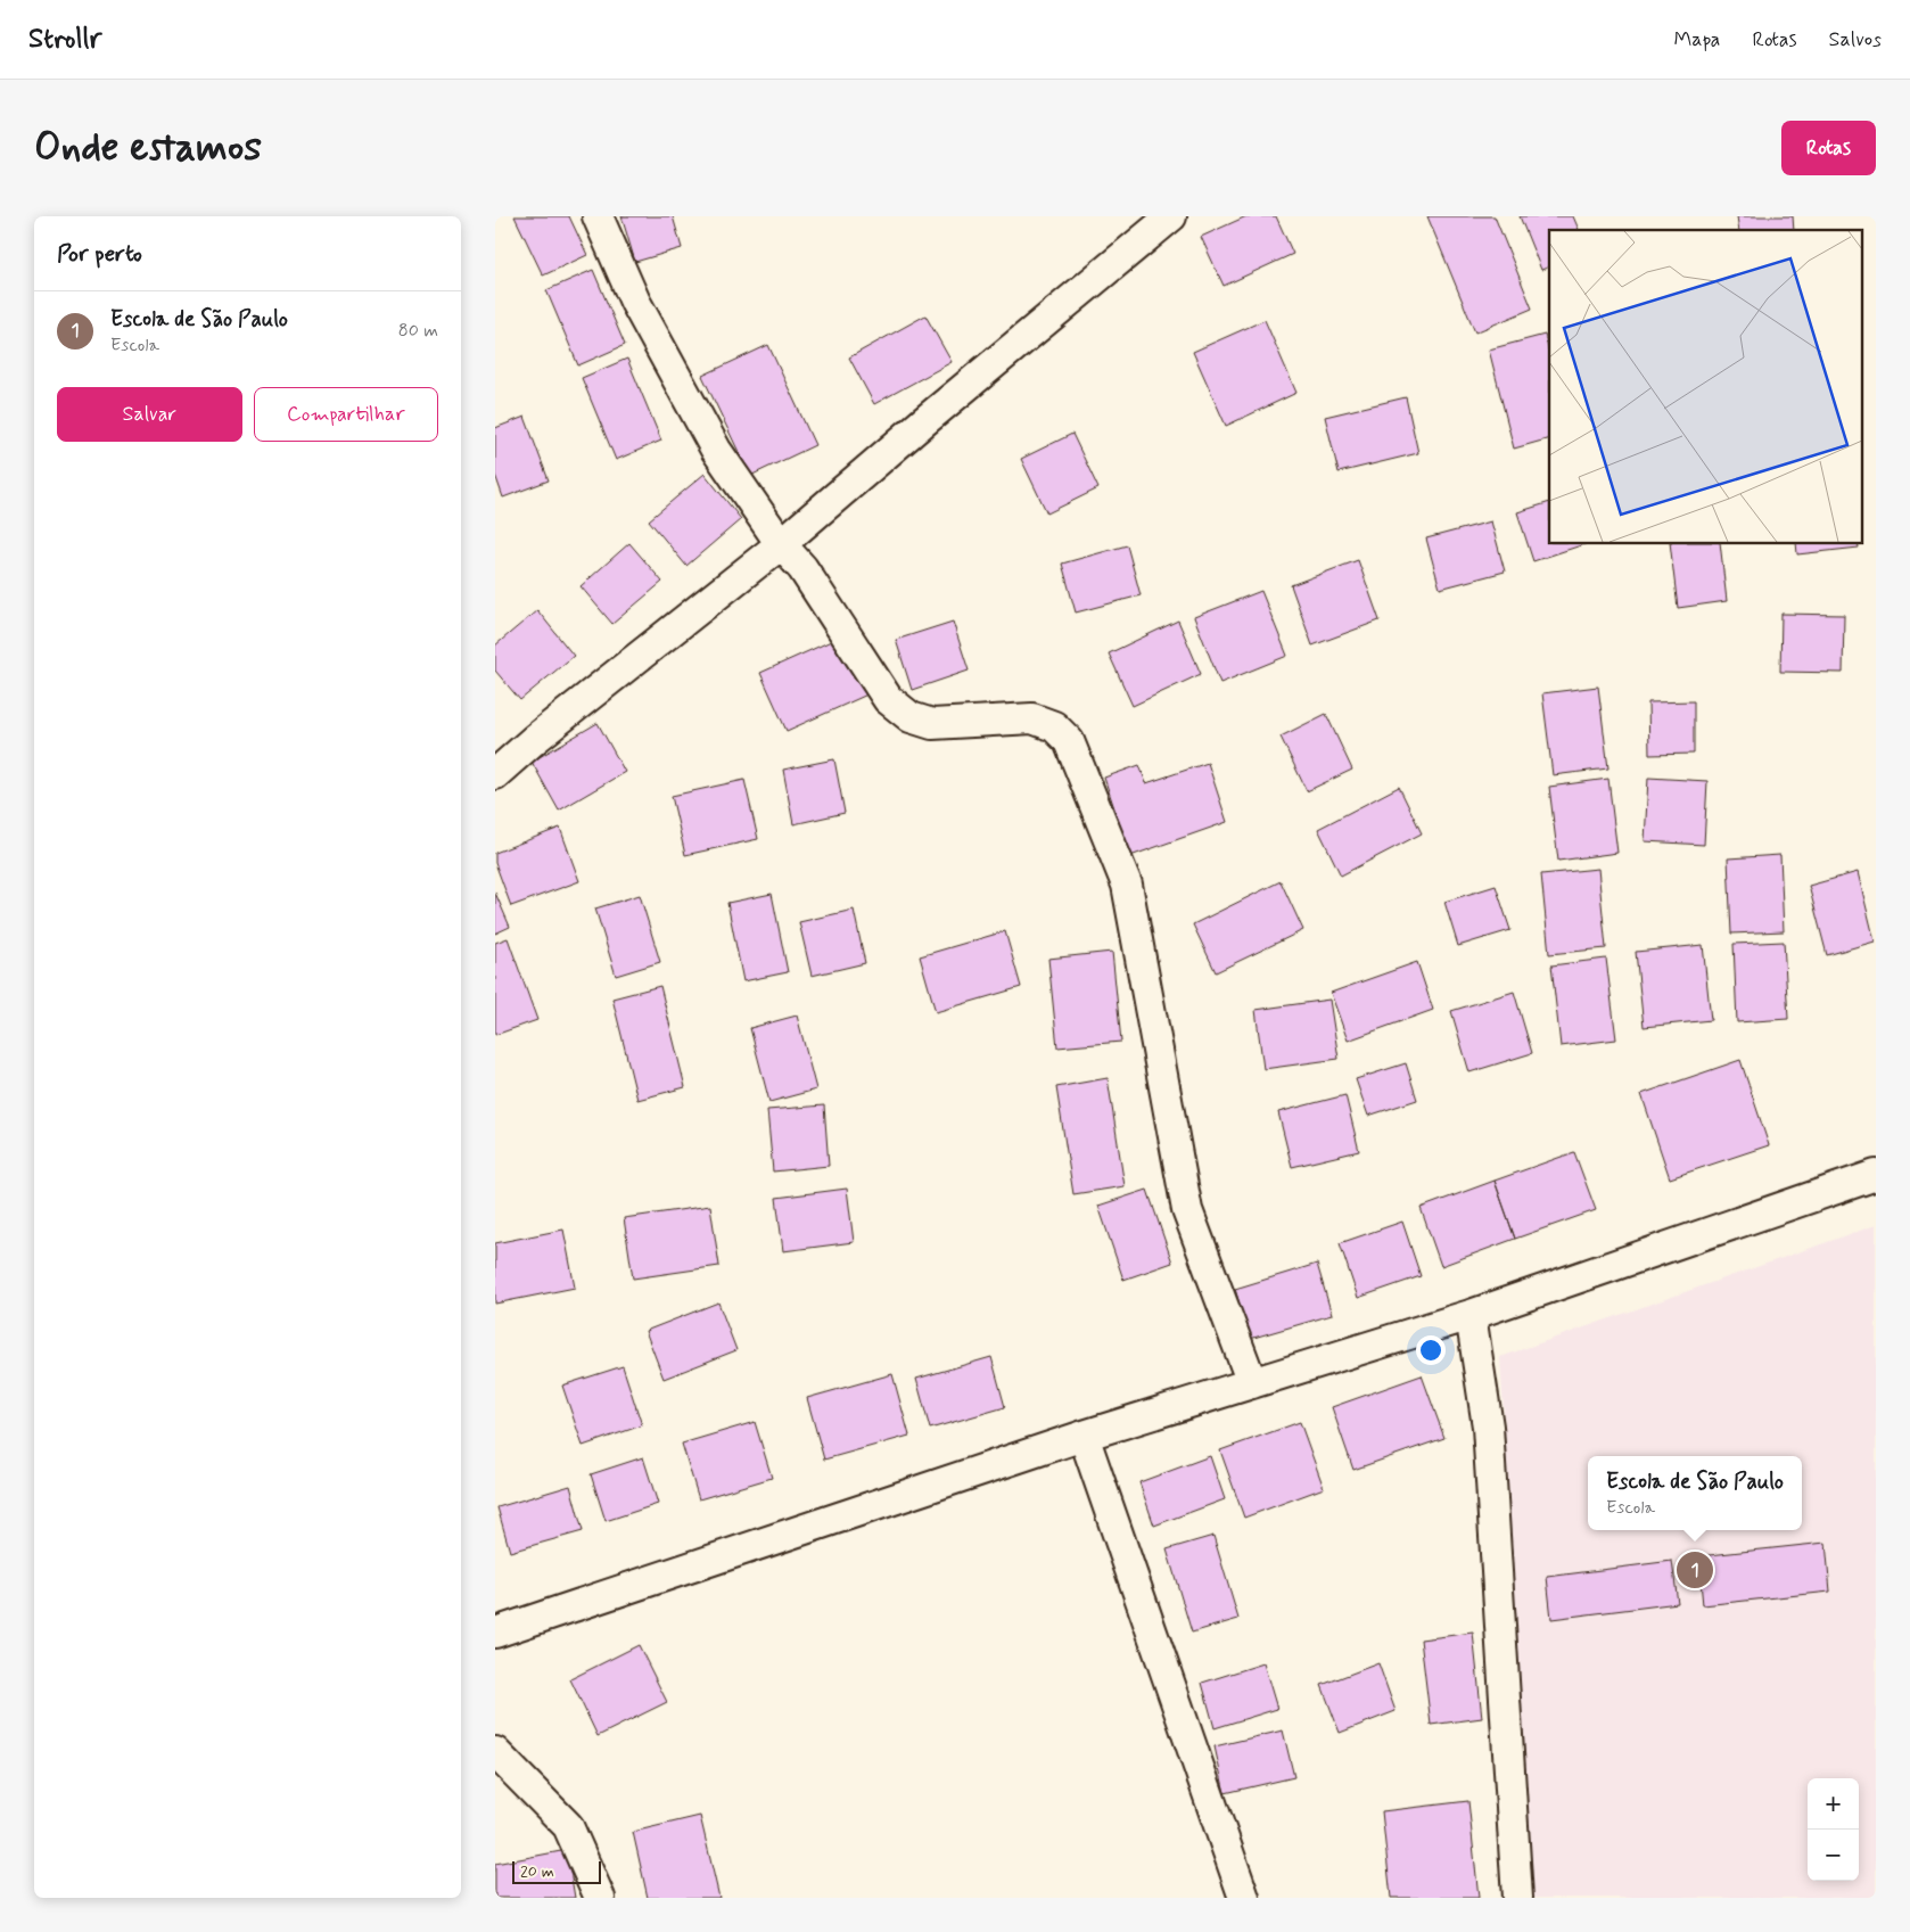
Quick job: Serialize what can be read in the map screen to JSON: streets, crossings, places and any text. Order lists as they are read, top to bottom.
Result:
{
  "scale_bar": "20 m",
  "page": {
    "header": "Strollr",
    "nav": ["Mapa", "Rotas", "Salvos"],
    "buttons": [
      "Rotas",
      ["Salvar", "Compartilhar"]
    ],
    "title": "Onde estamos",
    "heading": "Por perto",
    "list": [
      {
        "mark": "1",
        "name": "Escola de São Paulo",
        "note": "Escola",
        "value": "80 m"
      }
    ],
    "popup": ["Escola de São Paulo", "Escola"],
    "pins": "1",
    "map_buttons": ["+", "−"],
    "scale": "20 m"
  }
}
